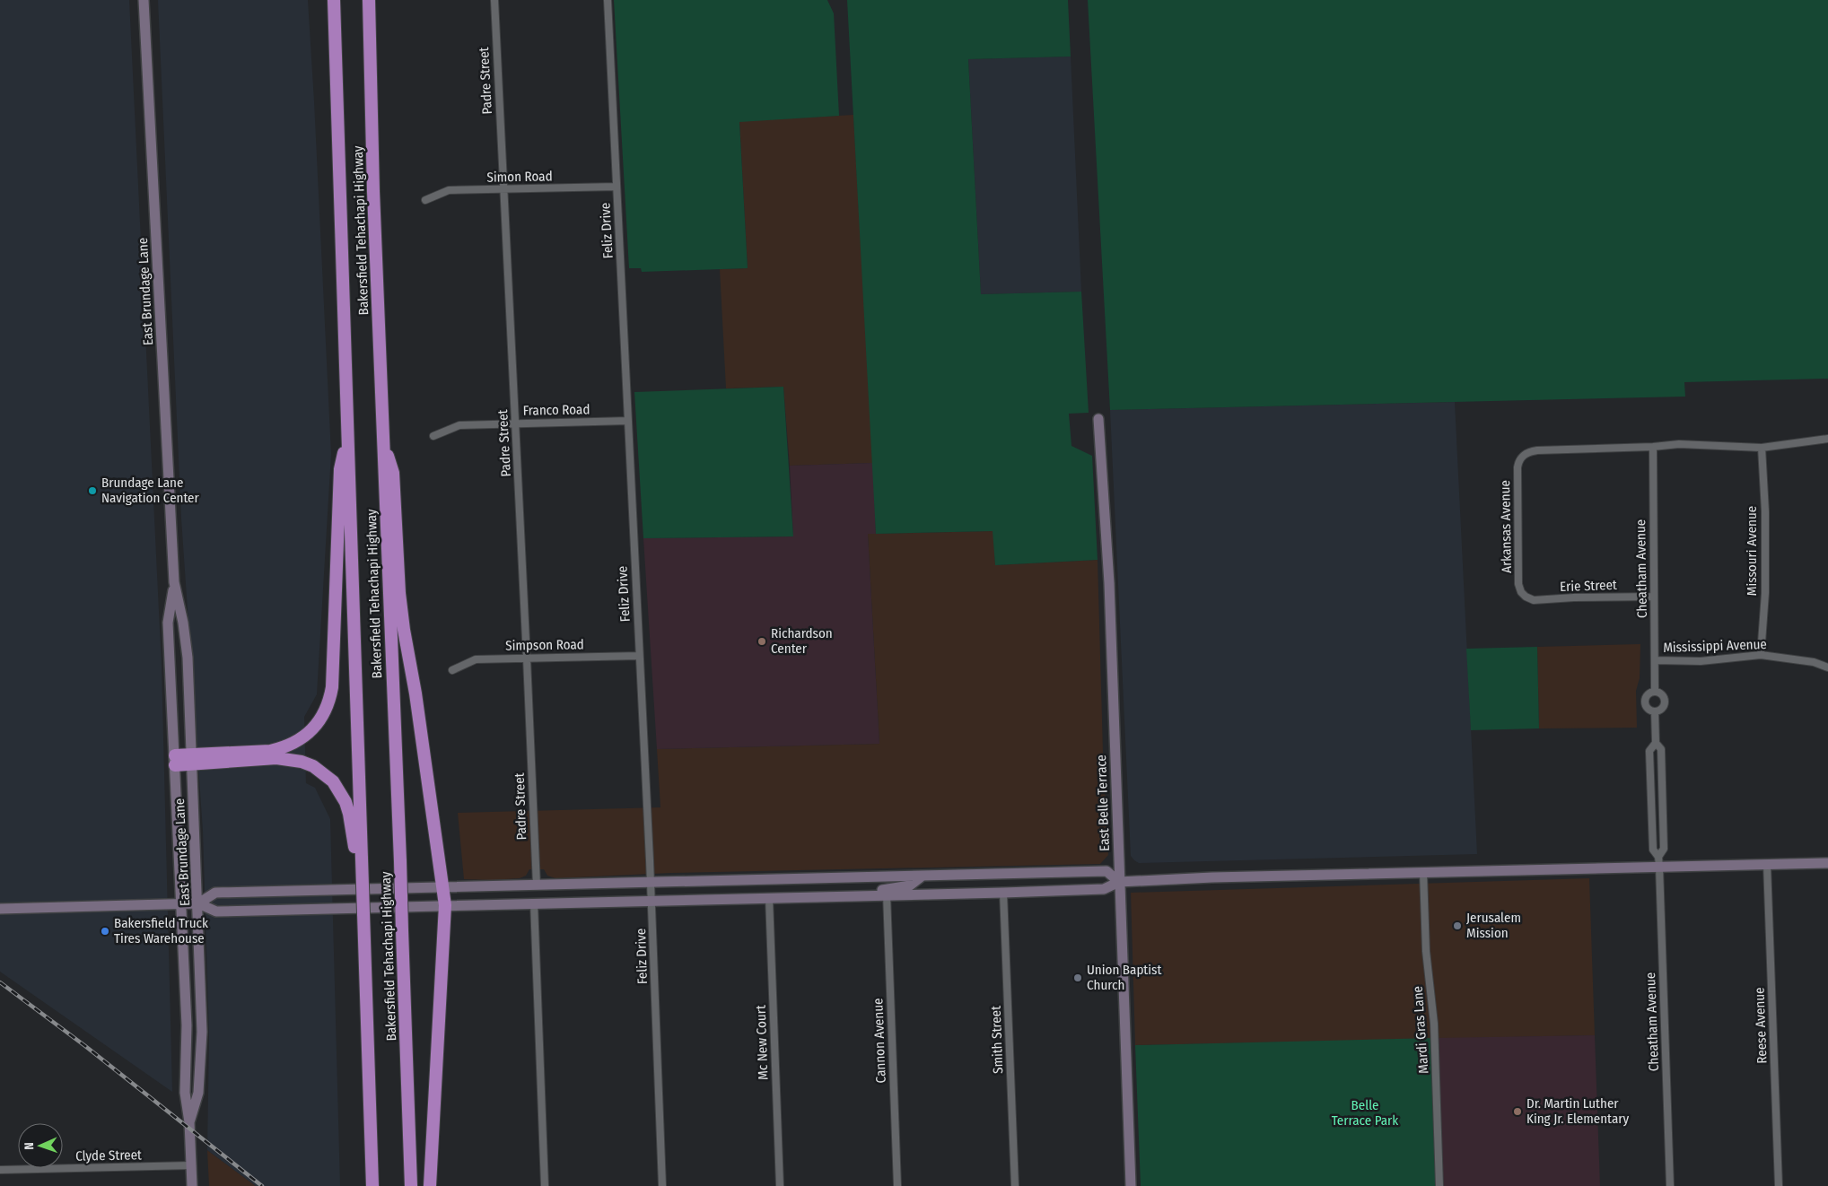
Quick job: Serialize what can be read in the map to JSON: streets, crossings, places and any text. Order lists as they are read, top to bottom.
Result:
{
  "streets": {
    "highway": ["Bakersfield Tehachapi Highway"],
    "street": [
      "Padre Street",
      "Simon Road",
      "Feliz Drive",
      "East Brundage Lane",
      "Franco Road",
      "Arkansas Avenue",
      "Missouri Avenue",
      "Cheatham Avenue",
      "Erie Street",
      "Simpson Road",
      "Mississippi Avenue",
      "East Belle Terrace",
      "Reese Avenue",
      "Mardi Gras Lane",
      "Smith Street",
      "Cannon Avenue",
      "Mc New Court",
      "Clyde Street"
    ]
  },
  "crossings": [
    ["Padre Street", "Simon Road"],
    ["Padre Street", "Franco Road"],
    ["Padre Street", "Simpson Road"],
    ["Simon Road", "Feliz Drive"],
    ["Feliz Drive", "Franco Road"],
    ["Feliz Drive", "Simpson Road"],
    ["East Brundage Lane", "Clyde Street"],
    ["Arkansas Avenue", "Cheatham Avenue"],
    ["Arkansas Avenue", "Erie Street"],
    ["Missouri Avenue", "Mississippi Avenue"],
    ["Cheatham Avenue", "Erie Street"],
    ["Cheatham Avenue", "Mississippi Avenue"]
  ],
  "parks": ["Belle Terrace Park"],
  "places": [
    "Brundage Lane Navigation Center",
    "Richardson Center",
    "Jerusalem Mission",
    "Bakersfield Truck Tires Warehouse",
    "Union Baptist Church",
    "Dr. Martin Luther King Jr. Elementary"
  ],
  "north": "left"
}
